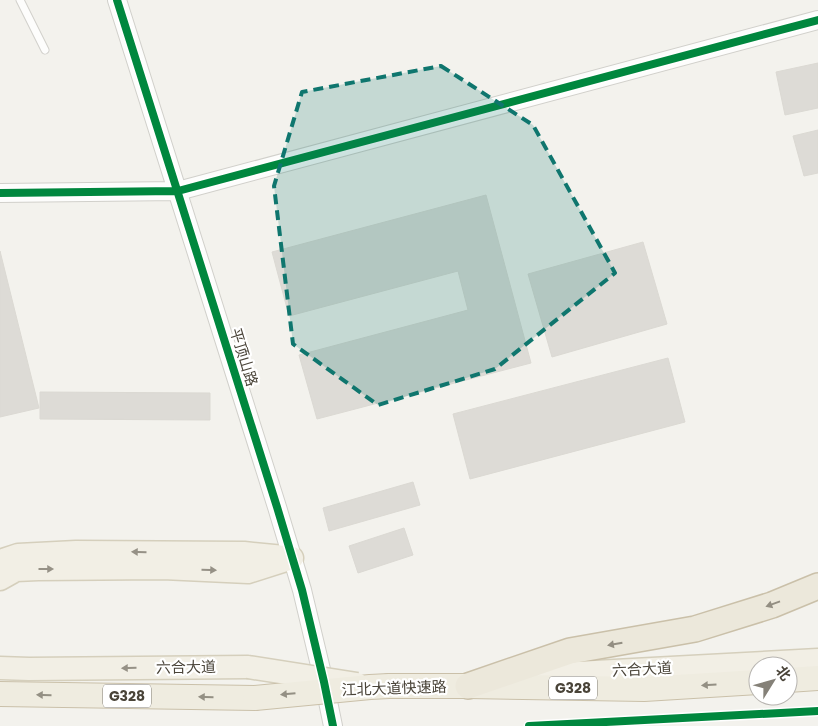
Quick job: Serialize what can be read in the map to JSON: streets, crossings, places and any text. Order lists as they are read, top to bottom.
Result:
{
  "streets": {
    "highway": ["江北大道快速路", "G328"],
    "main road": ["六合大道"],
    "street": ["平顶山路"]
  },
  "crossings": [
    ["六合大道", "江北大道快速路"]
  ],
  "north": "top right"
}
